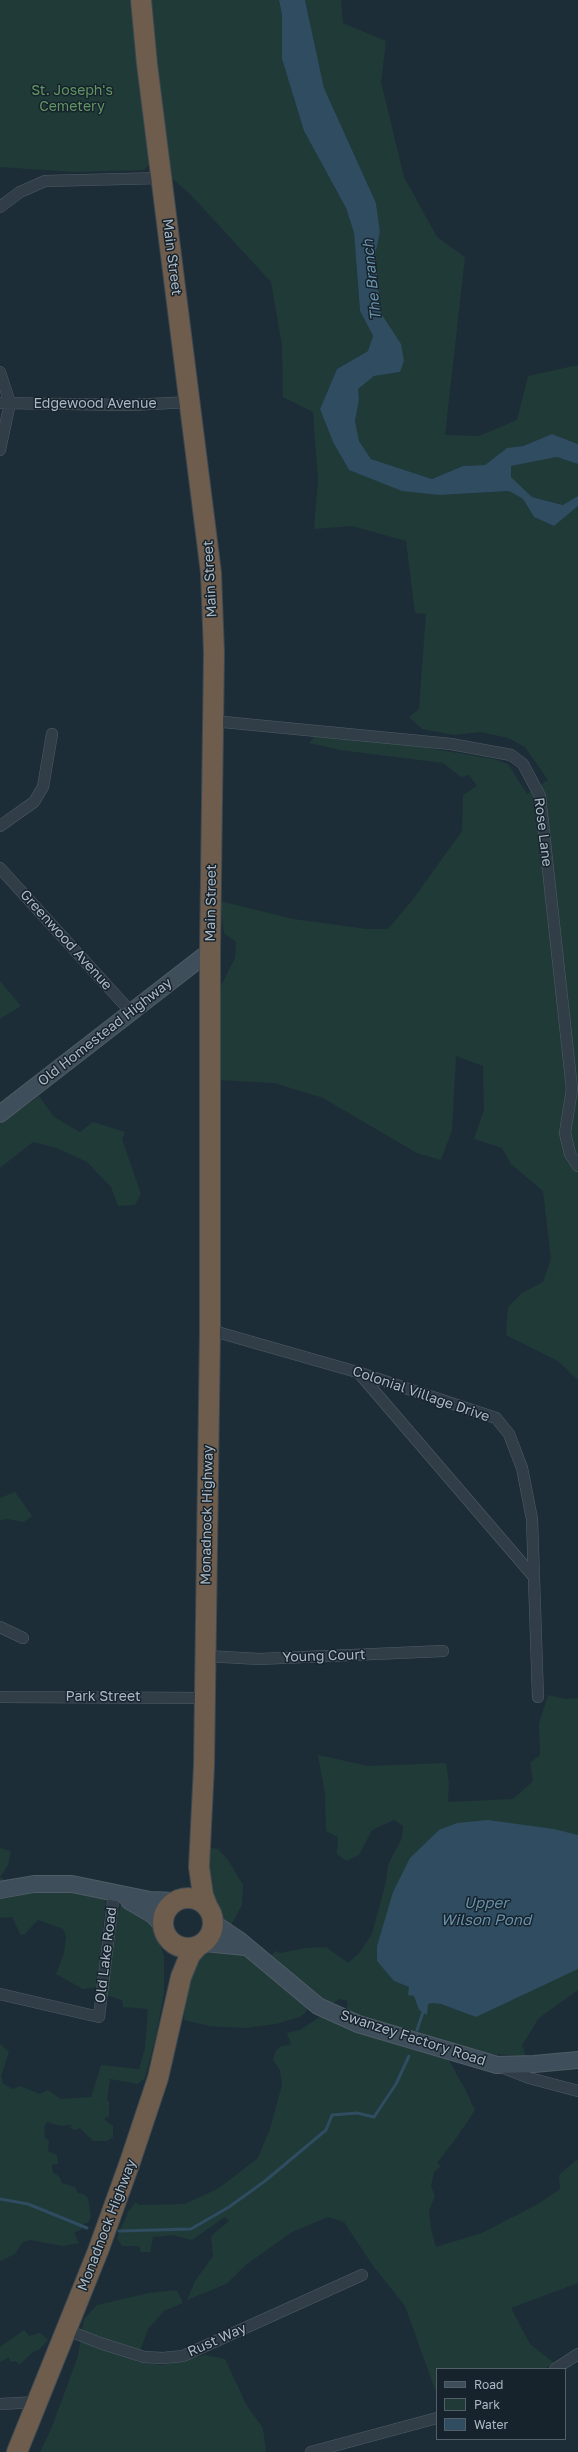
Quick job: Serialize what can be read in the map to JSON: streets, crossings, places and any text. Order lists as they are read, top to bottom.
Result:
{
  "streets": {
    "highway": ["Main Street", "Monadnock Highway"],
    "street": [
      "Edgewood Avenue",
      "Rose Lane",
      "Greenwood Avenue",
      "Old Homestead Highway",
      "Colonial Village Drive",
      "Young Court",
      "Park Street",
      "Old Lake Road",
      "Swanzey Factory Road",
      "Rust Way"
    ]
  },
  "crossings": [
    ["Main Street", "Edgewood Avenue"],
    ["Main Street", "Rose Lane"],
    ["Main Street", "Old Homestead Highway"],
    ["Main Street", "Monadnock Highway"],
    ["Greenwood Avenue", "Old Homestead Highway"],
    ["Colonial Village Drive", "Monadnock Highway"],
    ["Monadnock Highway", "Young Court"],
    ["Monadnock Highway", "Park Street"],
    ["Monadnock Highway", "Swanzey Factory Road"],
    ["Monadnock Highway", "Rust Way"]
  ],
  "water": ["The Branch", "Upper Wilson Pond"],
  "parks": ["St. Joseph's Cemetery"],
  "legend": ["Road", "Park", "Water"]
}
